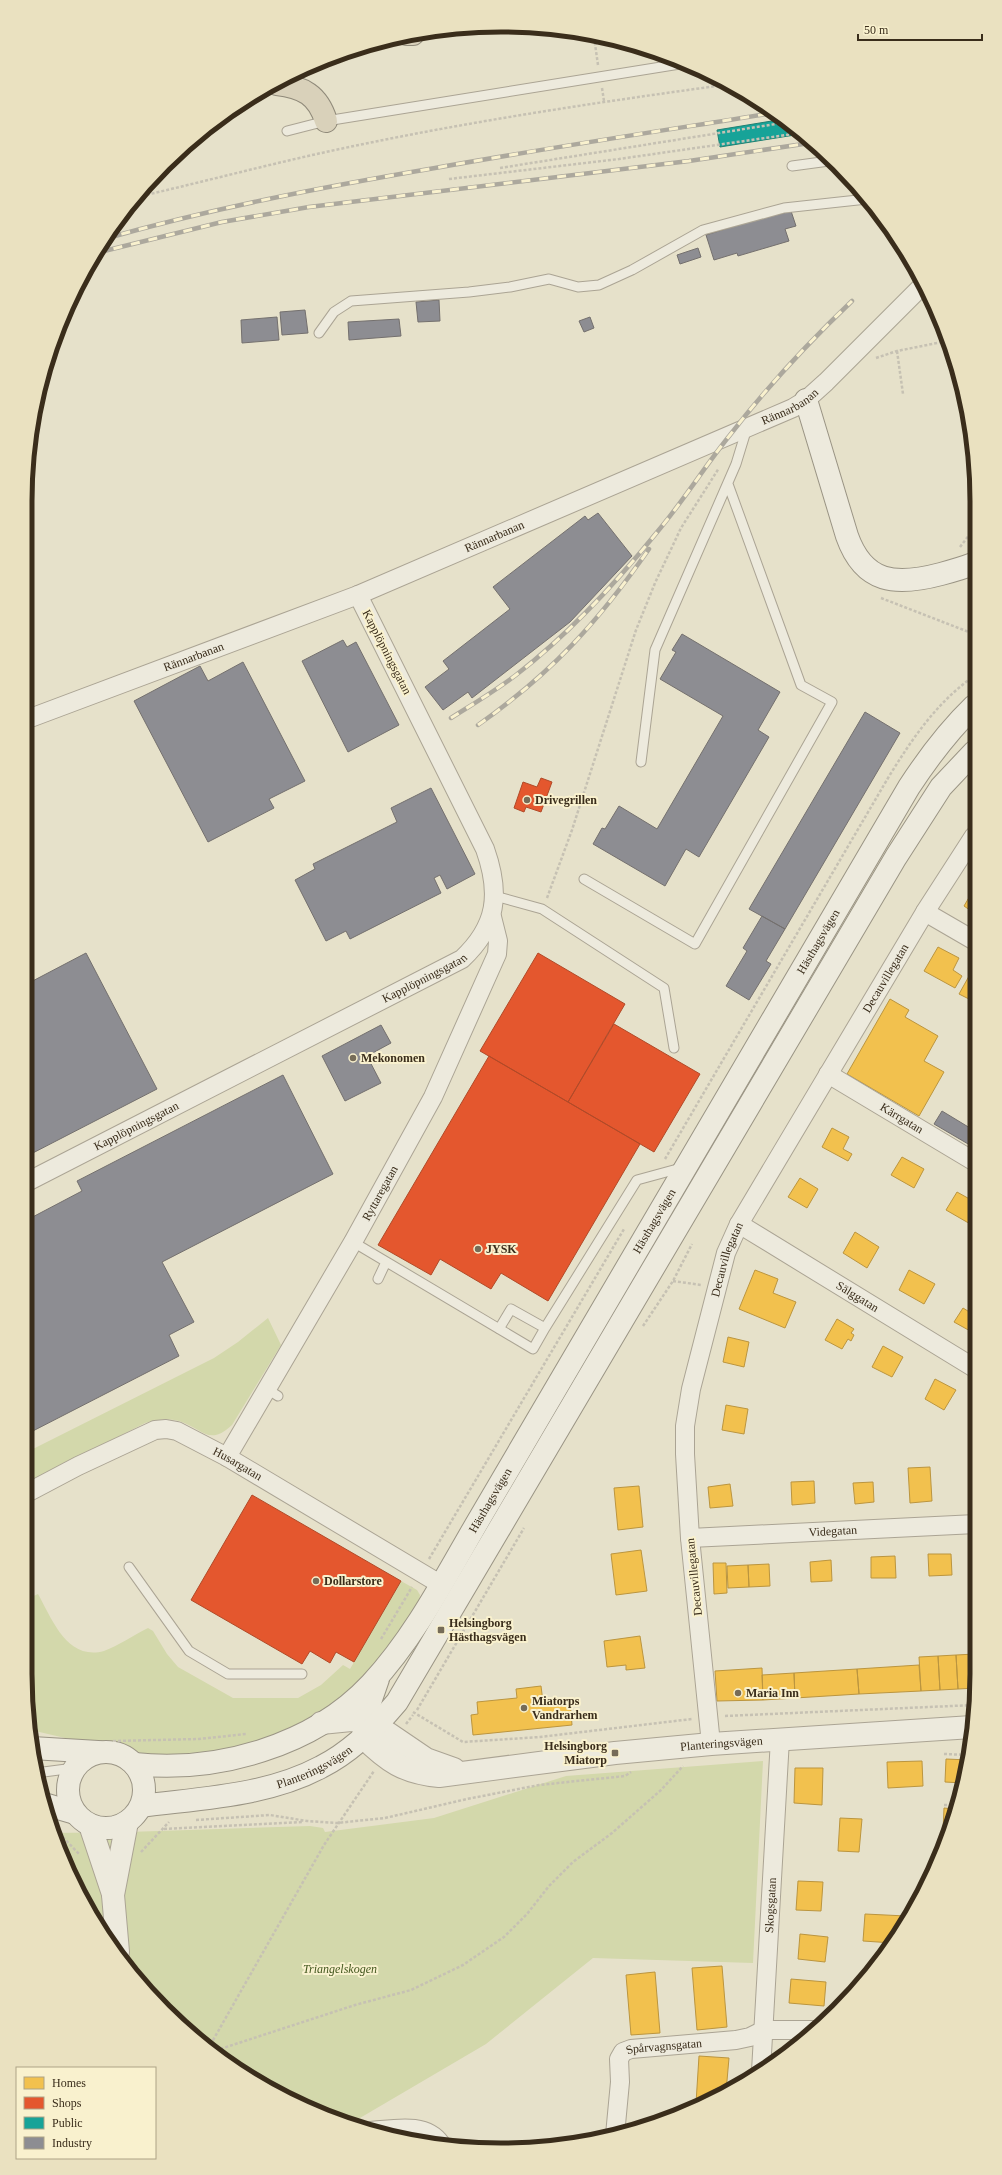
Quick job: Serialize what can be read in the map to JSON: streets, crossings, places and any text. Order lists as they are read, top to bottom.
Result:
{
  "streets": {
    "main road": ["Hästhagsvägen", "Planteringsvägen"],
    "street": [
      "Rännarbanan",
      "Kapplöpningsgatan",
      "Decauvillegatan",
      "Kärrgatan",
      "Ryttaregatan",
      "Sälggatan",
      "Husargatan",
      "Videgatan",
      "Skogsgatan",
      "Spårvagnsgatan"
    ]
  },
  "crossings": [
    ["Rännarbanan", "Kapplöpningsgatan"],
    ["Kapplöpningsgatan", "Ryttaregatan"],
    ["Hästhagsvägen", "Husargatan"],
    ["Hästhagsvägen", "Planteringsvägen"],
    ["Decauvillegatan", "Kärrgatan"],
    ["Decauvillegatan", "Sälggatan"],
    ["Decauvillegatan", "Videgatan"],
    ["Decauvillegatan", "Planteringsvägen"],
    ["Ryttaregatan", "Husargatan"],
    ["Planteringsvägen", "Skogsgatan"],
    ["Skogsgatan", "Spårvagnsgatan"]
  ],
  "parks": ["Triangelskogen"],
  "places": {
    "other": [
      "Drivegrillen",
      "Mekonomen",
      "JYSK",
      "Dollarstore",
      "Maria Inn",
      "Miatorps Vandrarhem"
    ],
    "transit": ["Helsingborg Hästhagsvägen", "Helsingborg Miatorp"]
  },
  "legend": [
    "Homes",
    "Shops",
    "Public",
    "Industry"
  ],
  "scale_bar": "50 m"
}
